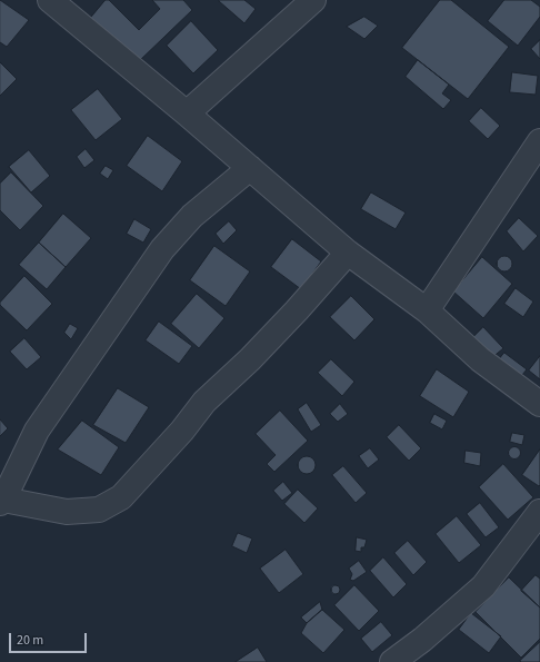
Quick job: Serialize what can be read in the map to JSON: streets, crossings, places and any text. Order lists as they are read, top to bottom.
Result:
{
  "scale_bar": "20 m"
}
